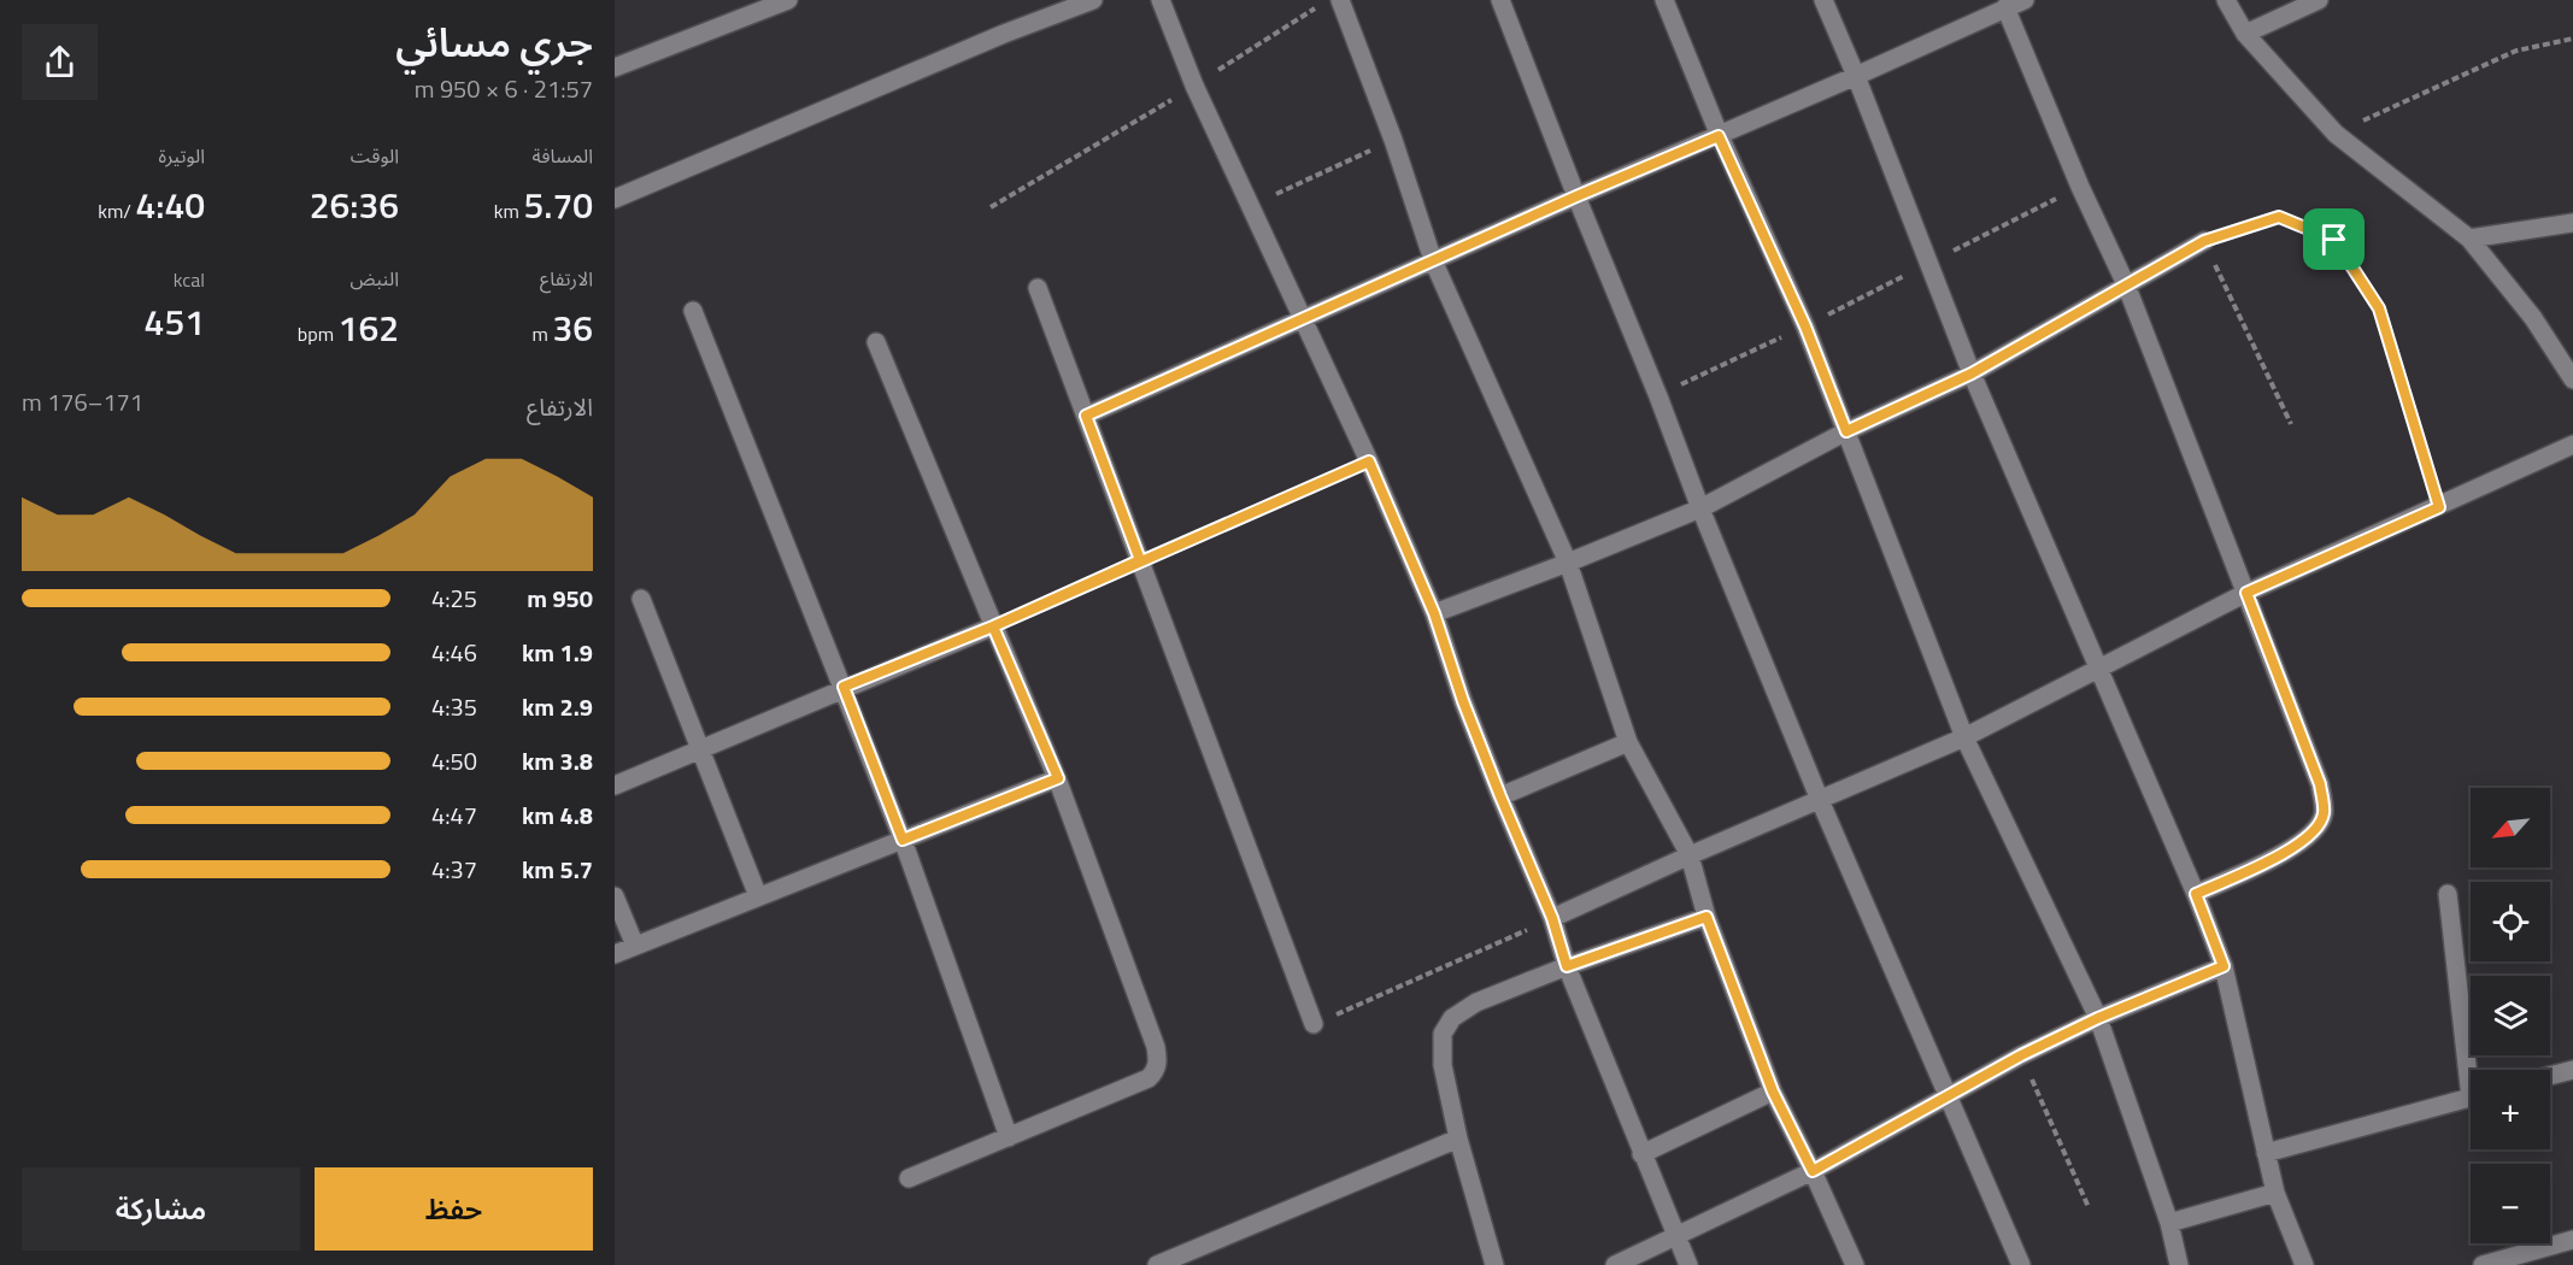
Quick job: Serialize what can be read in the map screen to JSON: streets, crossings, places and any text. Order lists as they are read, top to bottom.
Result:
{
  "north": "bottom left",
  "page": {
    "heading": ["جري مسائي", "21:57 · 6 × 950 m"],
    "stats": [
      ["المسافة", "5.70 km"],
      ["الوقت", "26:36"],
      ["الوتيرة", "4:40 /km"],
      ["الارتفاع", "36 m"],
      ["النبض", "162 bpm"],
      ["kcal", "451"]
    ],
    "chart": ["الارتفاع", "171–176 m"],
    "list": [
      {
        "name": "950 m",
        "note": "4:25"
      },
      {
        "name": "1.9 km",
        "note": "4:46"
      },
      {
        "name": "2.9 km",
        "note": "4:35"
      },
      {
        "name": "3.8 km",
        "note": "4:50"
      },
      {
        "name": "4.8 km",
        "note": "4:47"
      },
      {
        "name": "5.7 km",
        "note": "4:37"
      }
    ],
    "map_buttons": ["+", "−"],
    "buttons": ["حفظ", "مشاركة"]
  }
}
